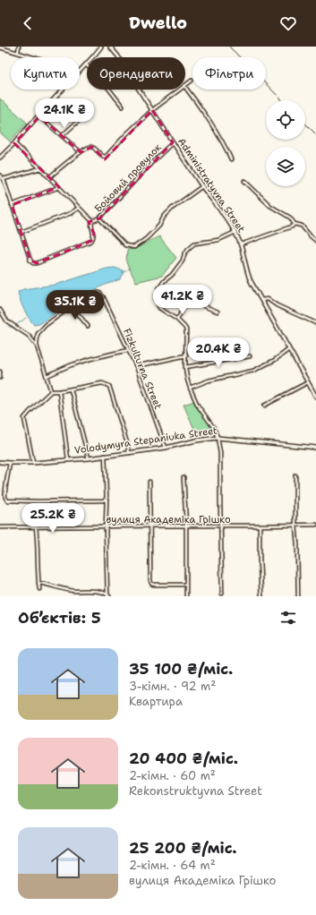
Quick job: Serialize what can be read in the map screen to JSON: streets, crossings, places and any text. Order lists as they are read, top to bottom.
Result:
{
  "streets": {
    "street": [
      "Бойовий провулок",
      "Administratyvna Street",
      "Fizkulturna Street",
      "Volodymyra Stepaniuka Street",
      "вулиця Академіка Грішко"
    ]
  },
  "crossings": [
    ["Бойовий провулок", "Administratyvna Street"],
    ["Fizkulturna Street", "Volodymyra Stepaniuka Street"]
  ],
  "page": {
    "header": "Dwello",
    "chip": ["Купити", "Орендувати", "Фільтри"],
    "price": [
      "24.1K ₴",
      "41.2K ₴",
      "35.1K ₴",
      "20.4K ₴",
      "25.2K ₴"
    ],
    "heading": "Об’єктів: 5",
    "list": [
      {
        "name": "35 100 ₴/міс.",
        "note": "3-кімн. · 92 m² · Квартира"
      },
      {
        "name": "20 400 ₴/міс.",
        "note": "2-кімн. · 60 m² · Rekonstruktyvna Street"
      },
      {
        "name": "25 200 ₴/міс.",
        "note": "2-кімн. · 64 m² · вулиця Академіка Грішко"
      }
    ]
  }
}
